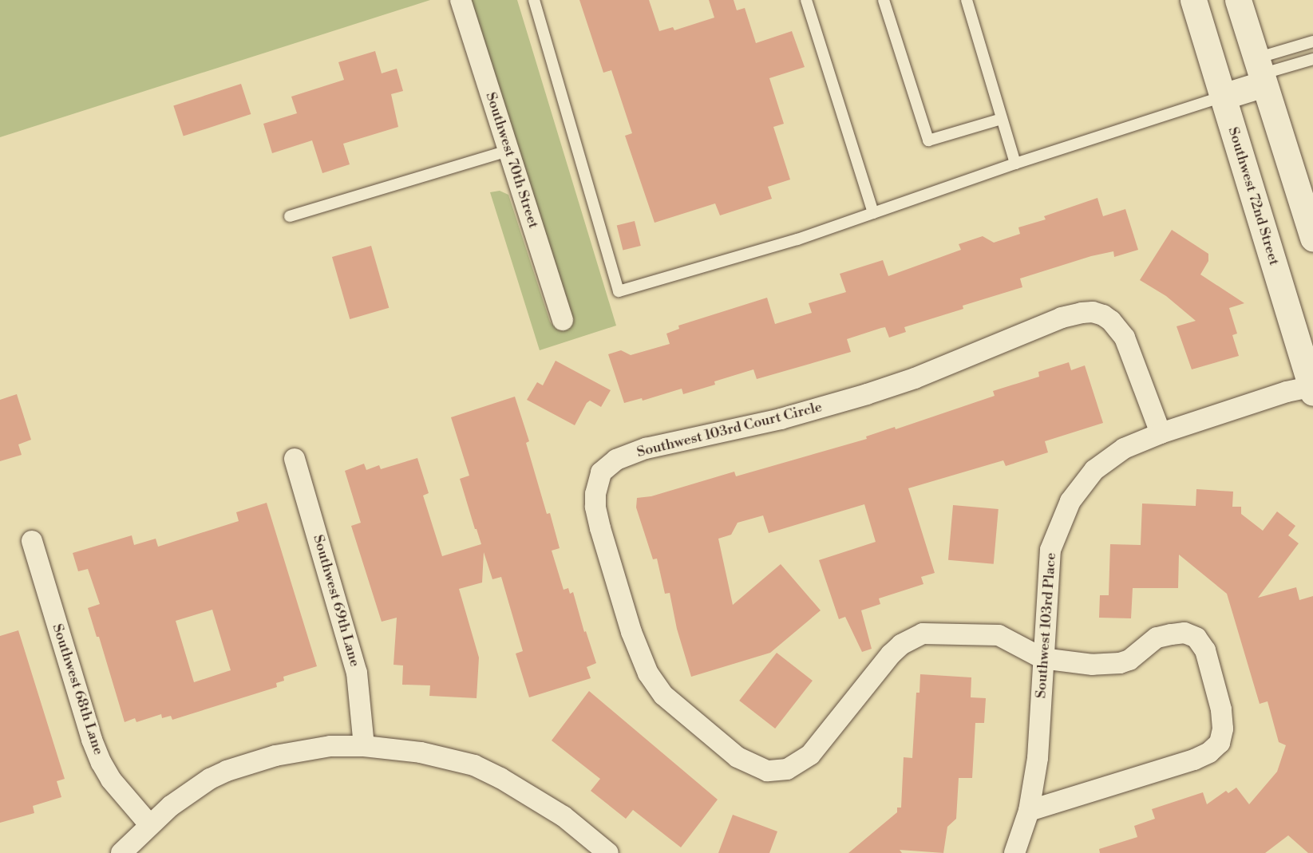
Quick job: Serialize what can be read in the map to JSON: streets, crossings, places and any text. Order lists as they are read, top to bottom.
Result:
{
  "streets": {
    "main road": ["Southwest 72nd Street"],
    "street": [
      "Southwest 70th Street",
      "Southwest 103rd Court Circle",
      "Southwest 69th Lane",
      "Southwest 103rd Place",
      "Southwest 68th Lane"
    ]
  },
  "crossings": [
    ["Southwest 72nd Street", "Southwest 103rd Place"],
    ["Southwest 103rd Court Circle", "Southwest 103rd Place"]
  ]
}
